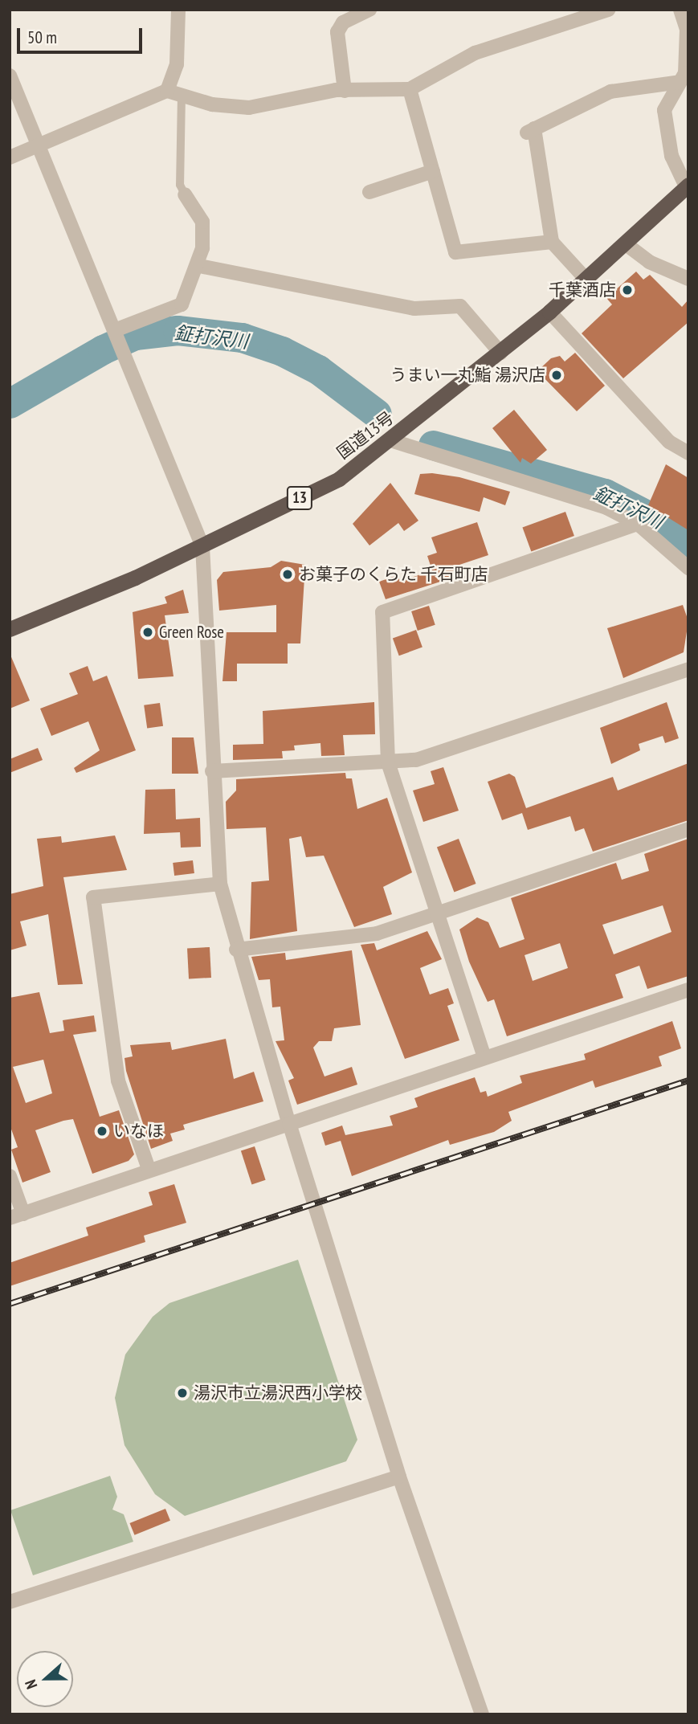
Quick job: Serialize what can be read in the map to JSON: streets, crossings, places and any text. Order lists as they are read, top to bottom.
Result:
{
  "streets": {
    "highway": ["国道13号", "13"]
  },
  "water": ["鉦打沢川"],
  "places": [
    "千葉酒店",
    "うまい一丸鮨 湯沢店",
    "お菓子のくらた 千石町店",
    "Green Rose",
    "いなほ",
    "湯沢市立湯沢西小学校"
  ],
  "scale_bar": "50 m",
  "north": "left"
}
